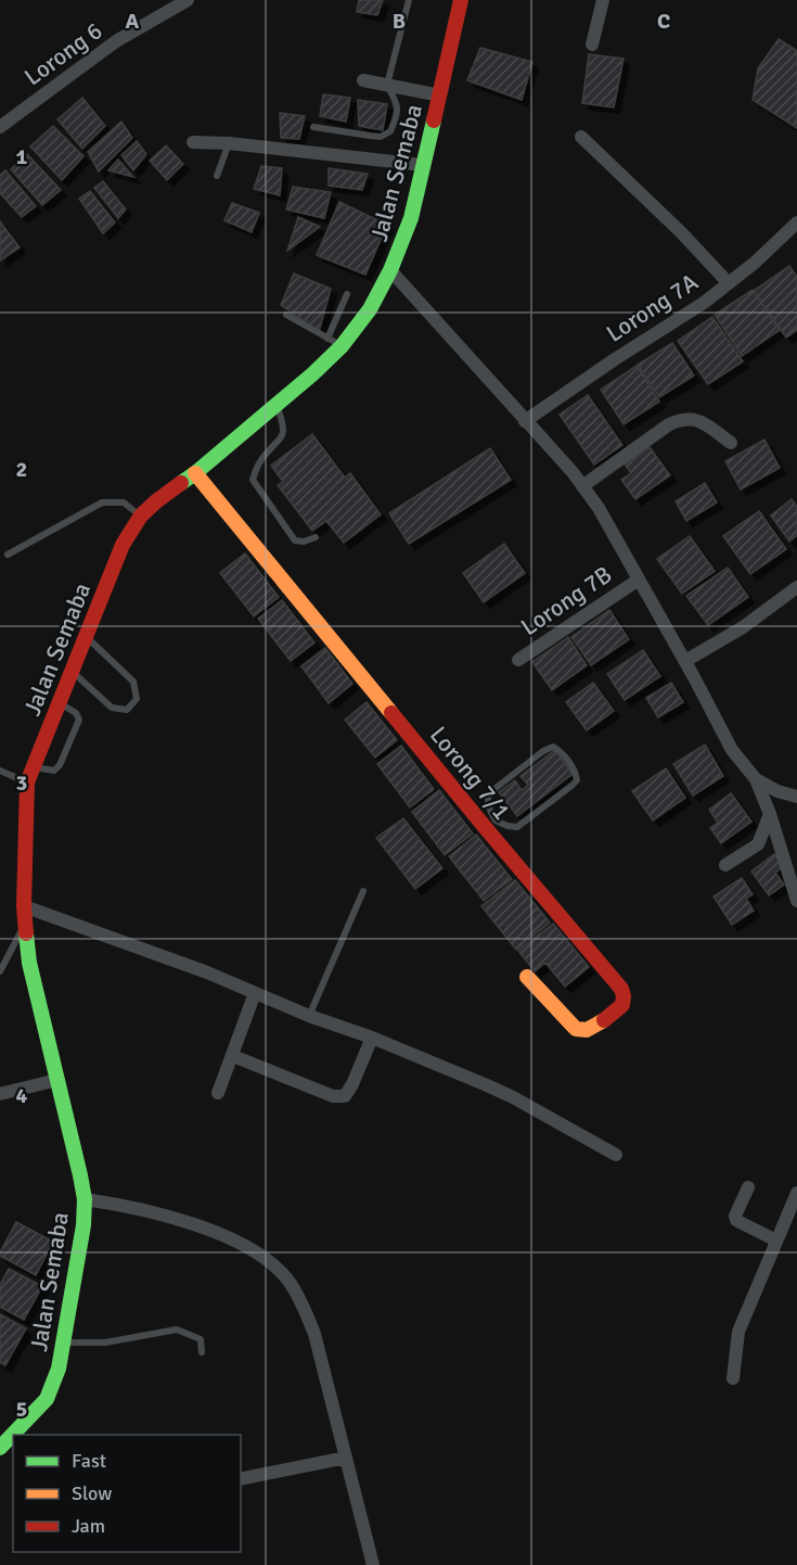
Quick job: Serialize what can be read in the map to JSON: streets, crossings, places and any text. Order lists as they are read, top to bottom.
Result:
{
  "streets": {
    "street": [
      "Lorong 6",
      "Jalan Semaba",
      "Lorong 7A",
      "Lorong 7B",
      "Lorong 7/1"
    ]
  },
  "crossings": [
    ["Jalan Semaba", "Lorong 7/1"]
  ],
  "legend": ["Fast", "Slow", "Jam"],
  "grid": {
    "columns": ["A", "B", "C"],
    "rows": [
      "1",
      "2",
      "3",
      "4",
      "5"
    ]
  }
}
